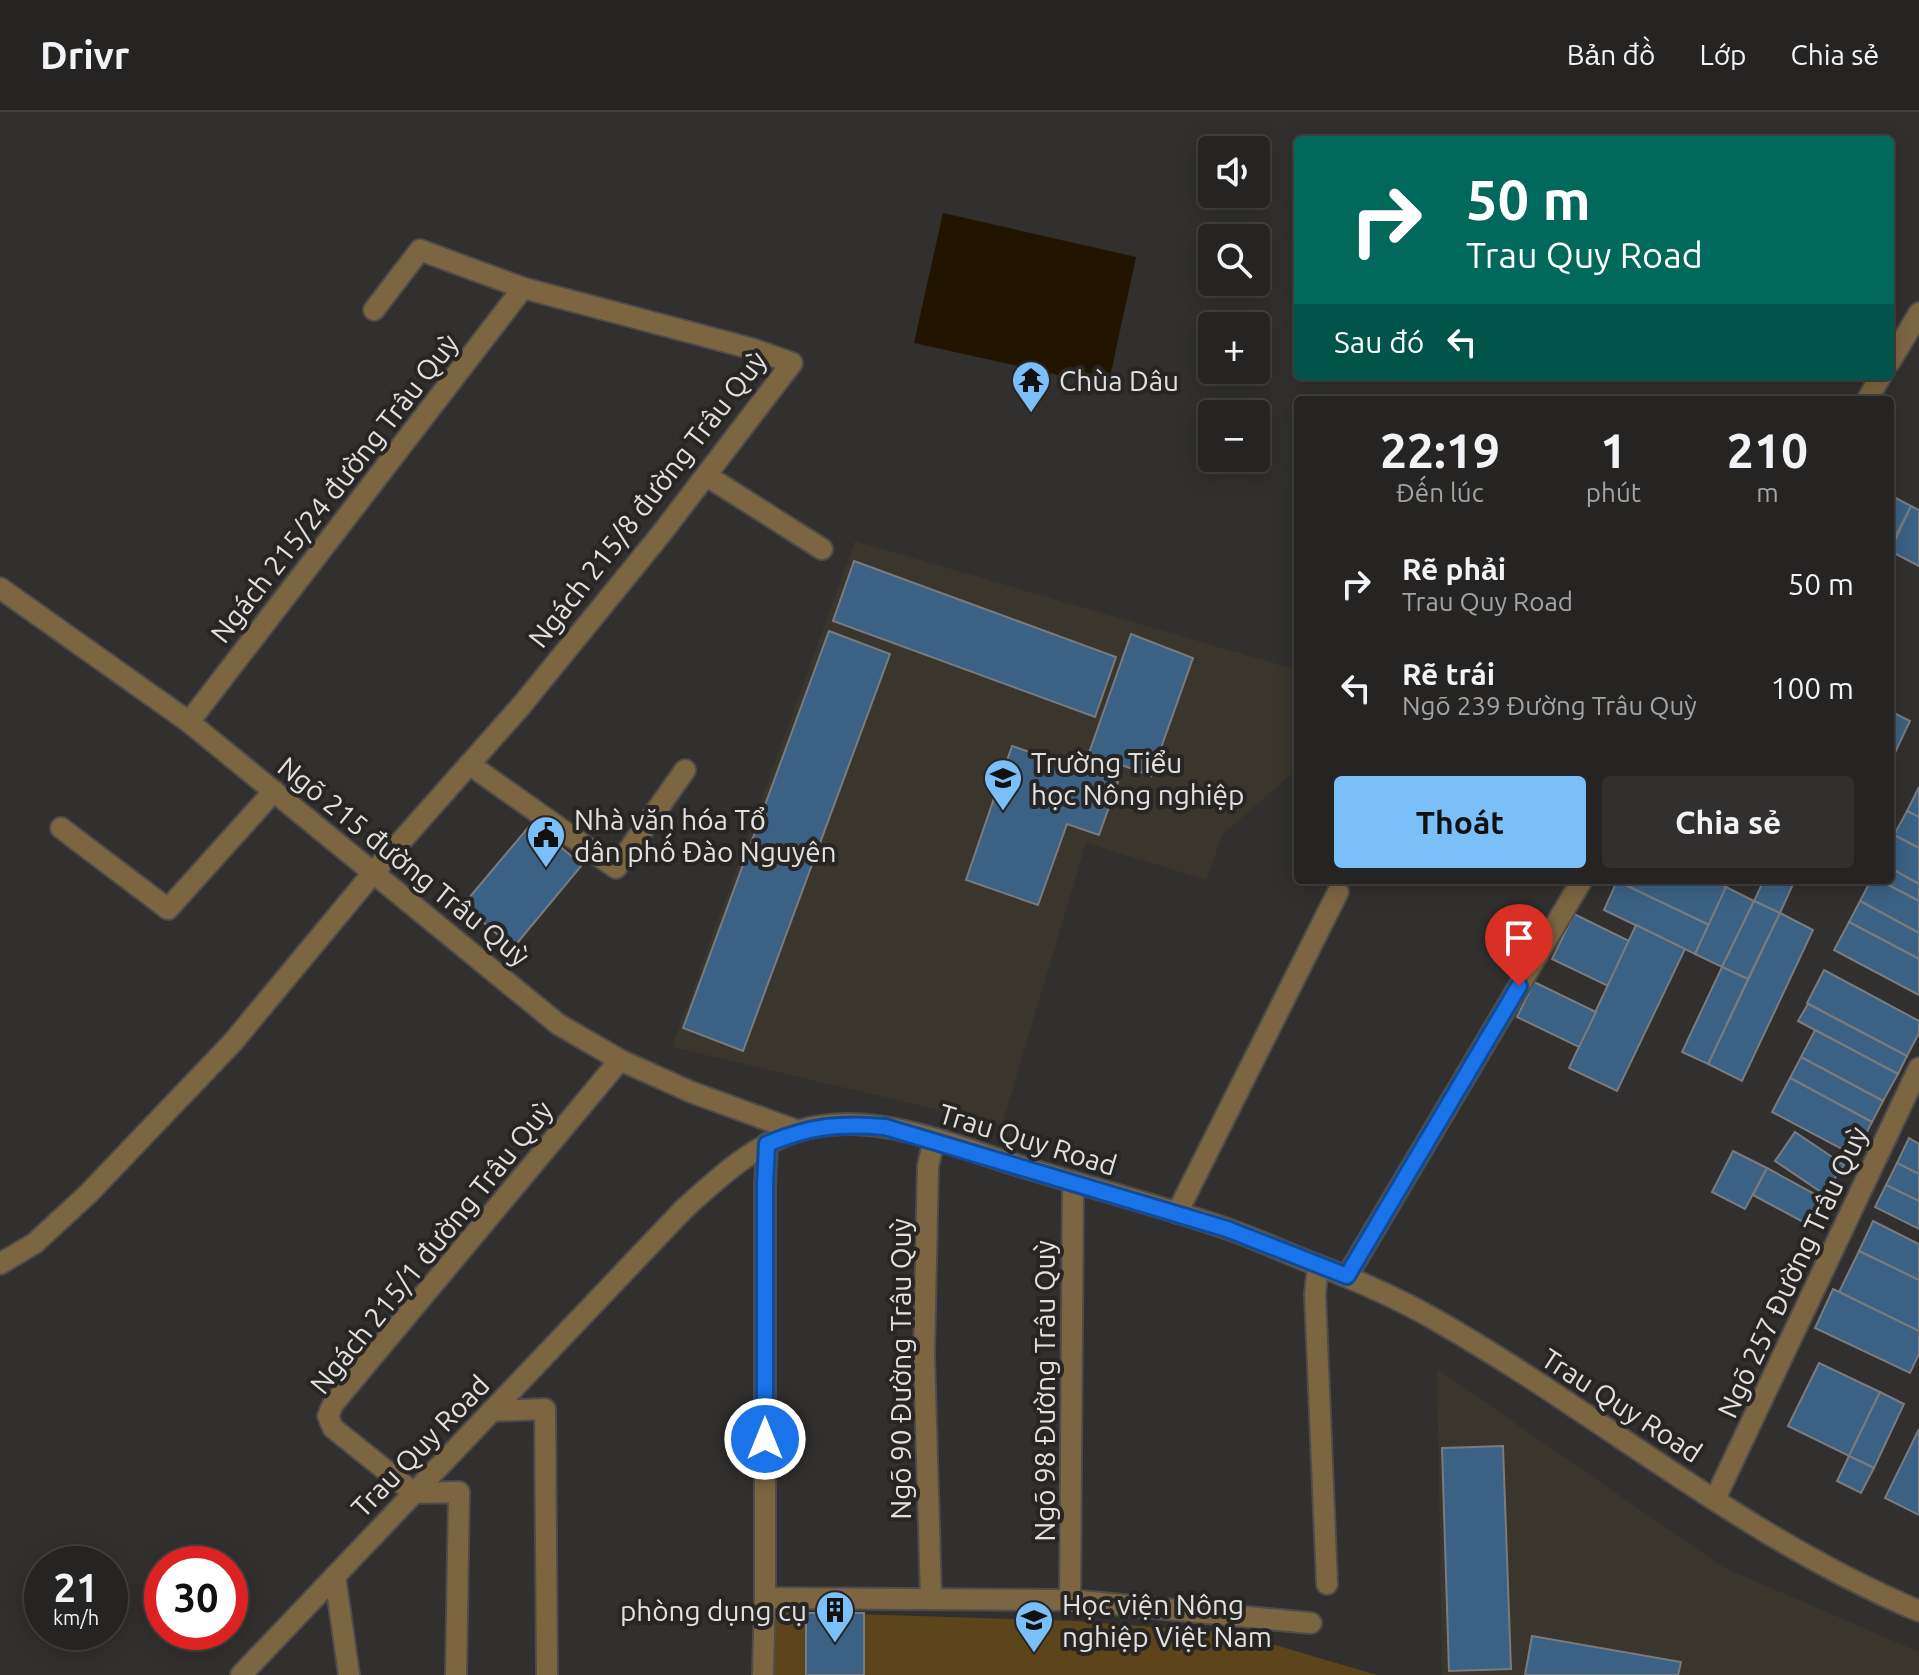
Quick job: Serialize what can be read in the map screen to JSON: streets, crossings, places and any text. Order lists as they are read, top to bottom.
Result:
{
  "streets": {
    "street": [
      "Ngách 215/24 đường Trâu Quỳ",
      "Ngách 215/8 đường Trâu Quỳ",
      "Ngõ 215 đường Trâu Quỳ",
      "Trau Quy Road",
      "Ngách 215/1 đường Trâu Quỳ",
      "Ngõ 257 Đường Trâu Quỳ",
      "Ngõ 90 Đường Trâu Quỳ",
      "Ngõ 98 Đường Trâu Quỳ"
    ]
  },
  "crossings": [
    ["Ngách 215/24 đường Trâu Quỳ", "Ngách 215/8 đường Trâu Quỳ"],
    ["Ngách 215/24 đường Trâu Quỳ", "Ngõ 215 đường Trâu Quỳ"],
    ["Ngách 215/8 đường Trâu Quỳ", "Ngõ 215 đường Trâu Quỳ"],
    ["Ngõ 215 đường Trâu Quỳ", "Trau Quy Road"],
    ["Ngõ 215 đường Trâu Quỳ", "Ngách 215/1 đường Trâu Quỳ"],
    ["Trau Quy Road", "Ngách 215/1 đường Trâu Quỳ"],
    ["Trau Quy Road", "Ngõ 257 Đường Trâu Quỳ"],
    ["Trau Quy Road", "Ngõ 90 Đường Trâu Quỳ"],
    ["Trau Quy Road", "Ngõ 98 Đường Trâu Quỳ"]
  ],
  "places": {
    "temple": ["Chùa Dâu"],
    "school or university": ["Trường Tiểu học Nông nghiệp", "Học viện Nông nghiệp Việt Nam"],
    "public building": ["Nhà văn hóa Tổ dân phố Đào Nguyên"],
    "building": ["phòng dụng cụ"]
  },
  "page": {
    "header": "Drivr",
    "nav": ["Bản đồ", "Lớp", "Chia sẻ"],
    "map_buttons": ["+", "−"],
    "turn": ["50 m", "Trau Quy Road"],
    "then": "Sau đó",
    "eta": [
      "22:19",
      "Đến lúc",
      "1",
      "phút",
      "210",
      "m"
    ],
    "list": [
      {
        "name": "Rẽ phải",
        "note": "Trau Quy Road",
        "value": "50 m"
      },
      {
        "name": "Rẽ trái",
        "note": "Ngõ 239 Đường Trâu Quỳ",
        "value": "100 m"
      }
    ],
    "buttons": ["Thoát", "Chia sẻ"],
    "speed": "21 km/h",
    "limit": "30"
  }
}
